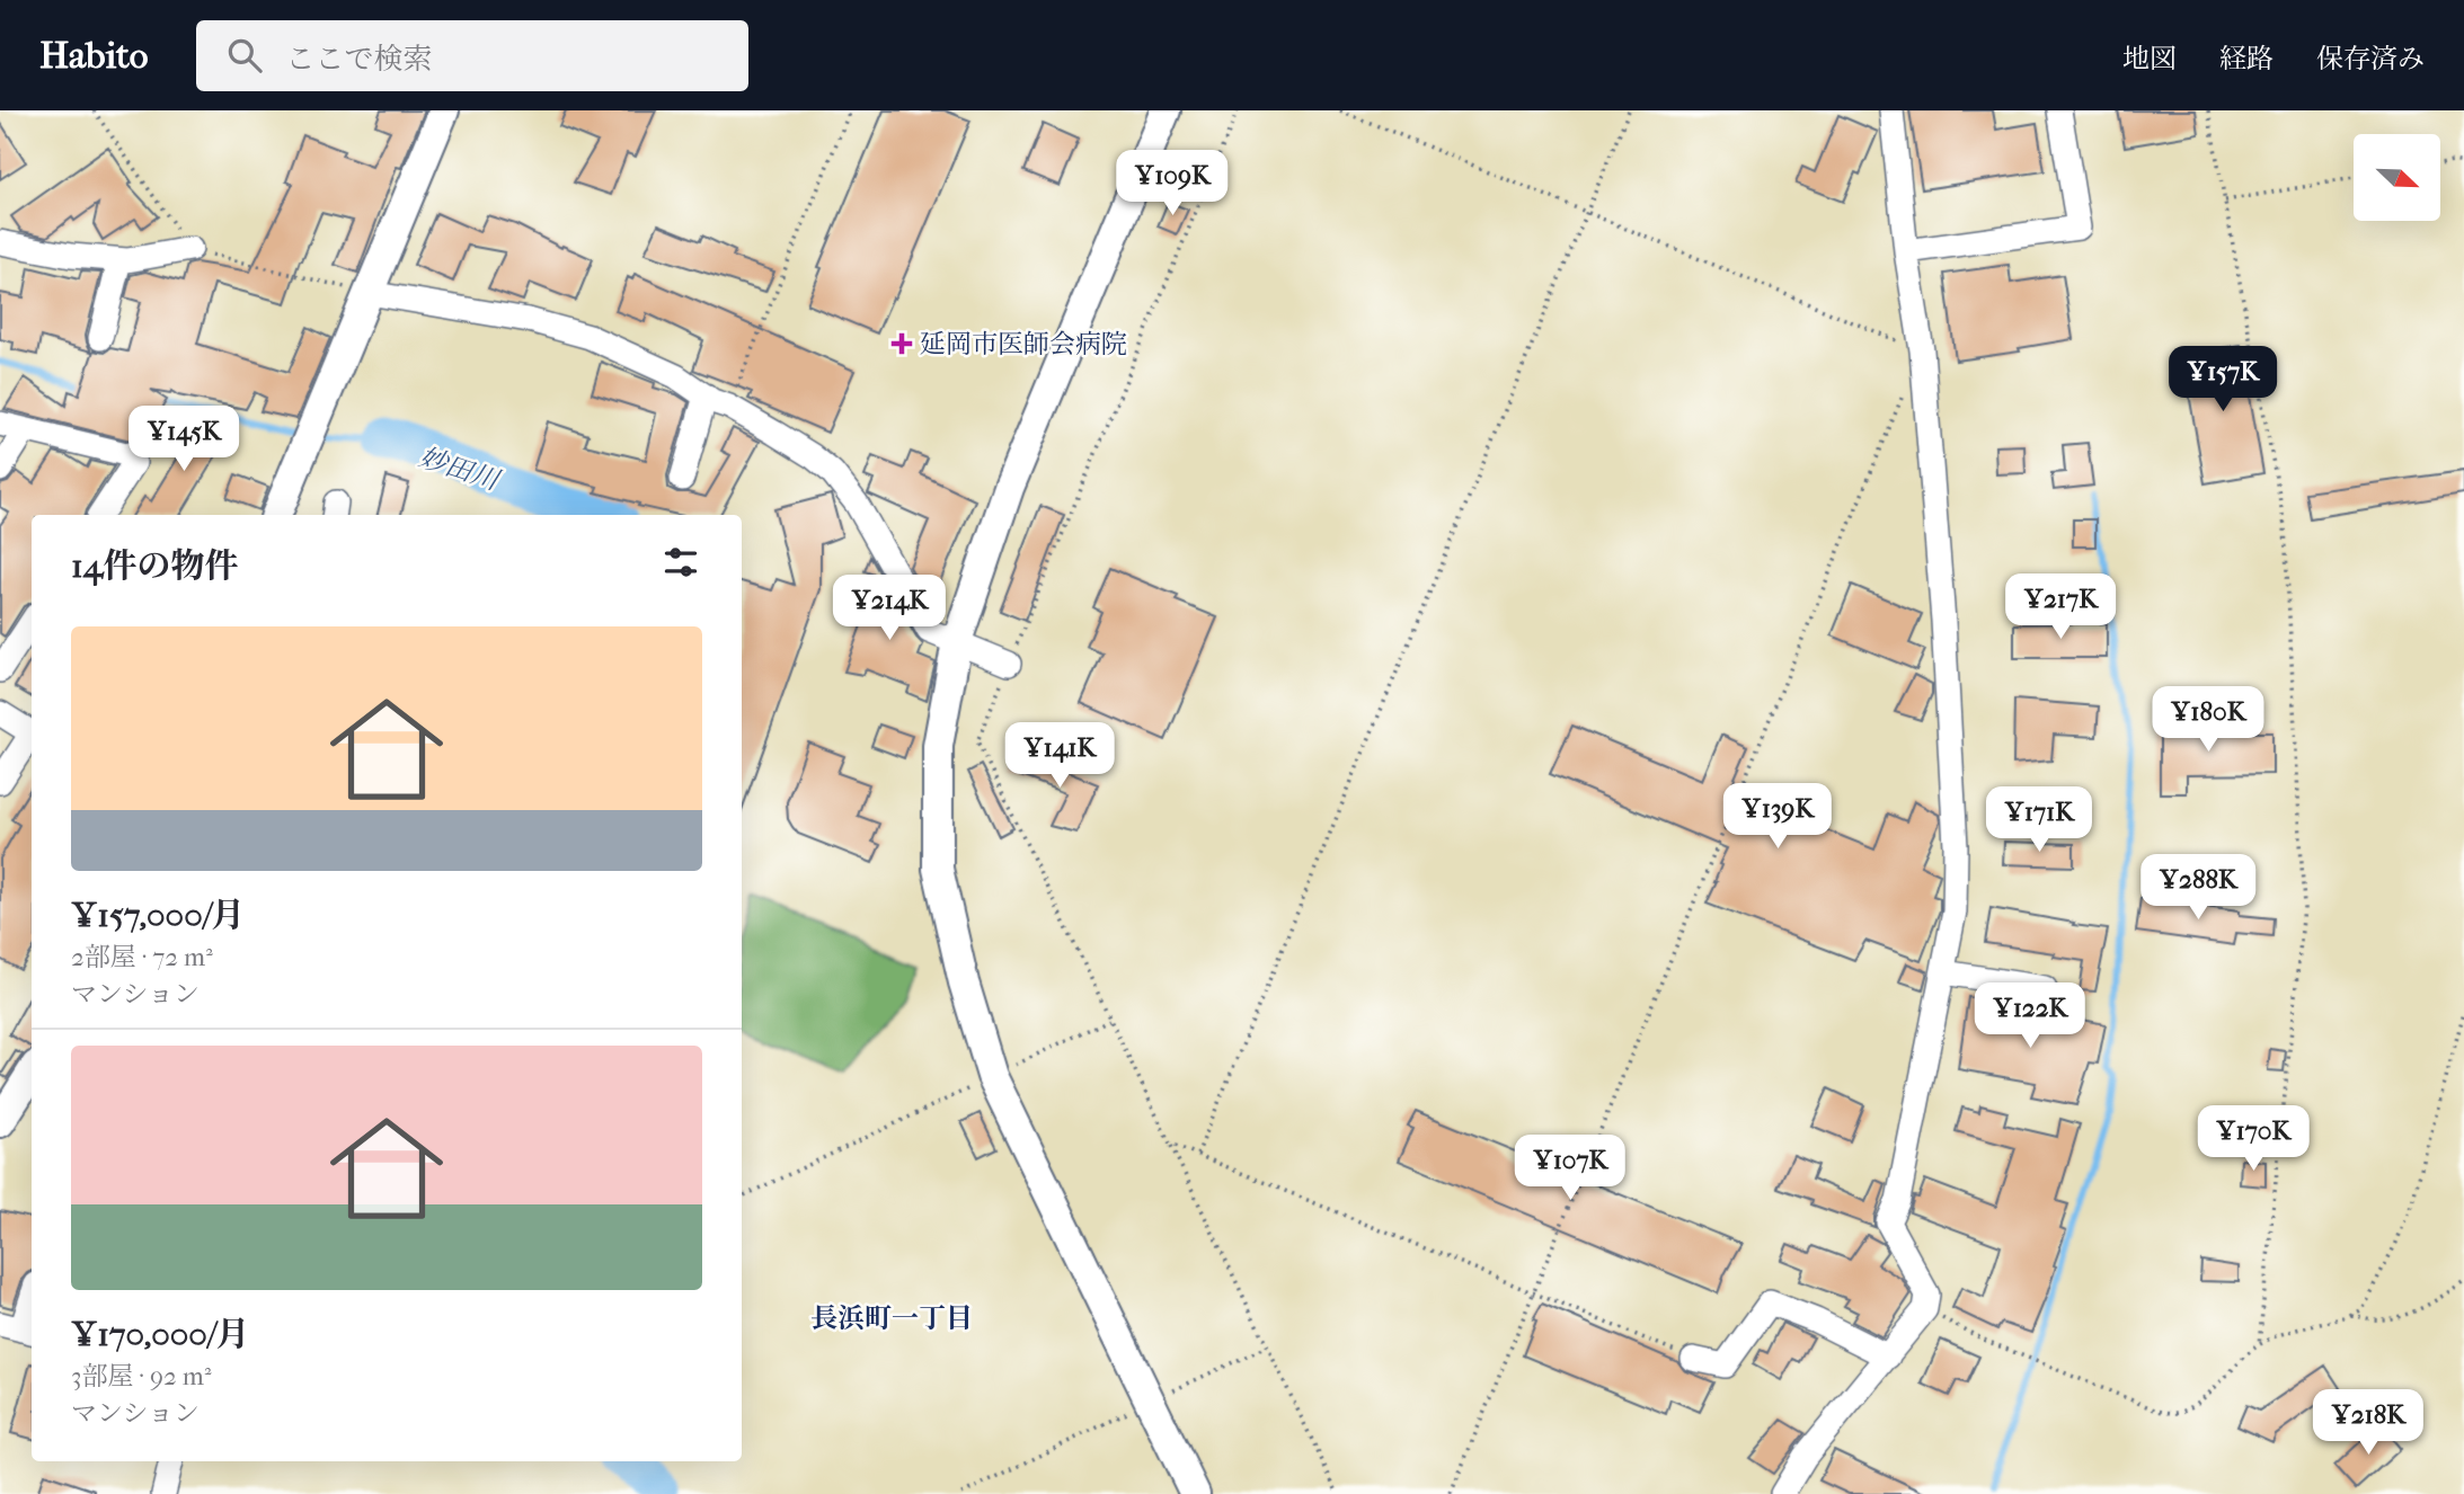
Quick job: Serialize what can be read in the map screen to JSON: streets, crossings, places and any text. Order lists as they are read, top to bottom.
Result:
{
  "districts": ["長浜町一丁目"],
  "water": ["妙田川"],
  "places": {
    "health": ["延岡市医師会病院"]
  },
  "north": "bottom right",
  "page": {
    "header": "Habito",
    "search": "ここで検索",
    "nav": ["地図", "経路", "保存済み"],
    "price": [
      "¥109K",
      "¥157K",
      "¥145K",
      "¥217K",
      "¥214K",
      "¥180K",
      "¥141K",
      "¥139K",
      "¥171K",
      "¥288K",
      "¥122K",
      "¥170K",
      "¥107K",
      "¥218K"
    ],
    "heading": "14件の物件",
    "list": [
      {
        "name": "¥157,000/月",
        "note": "2部屋 · 72 m² · マンション"
      },
      {
        "name": "¥170,000/月",
        "note": "3部屋 · 92 m² · マンション"
      }
    ]
  }
}
